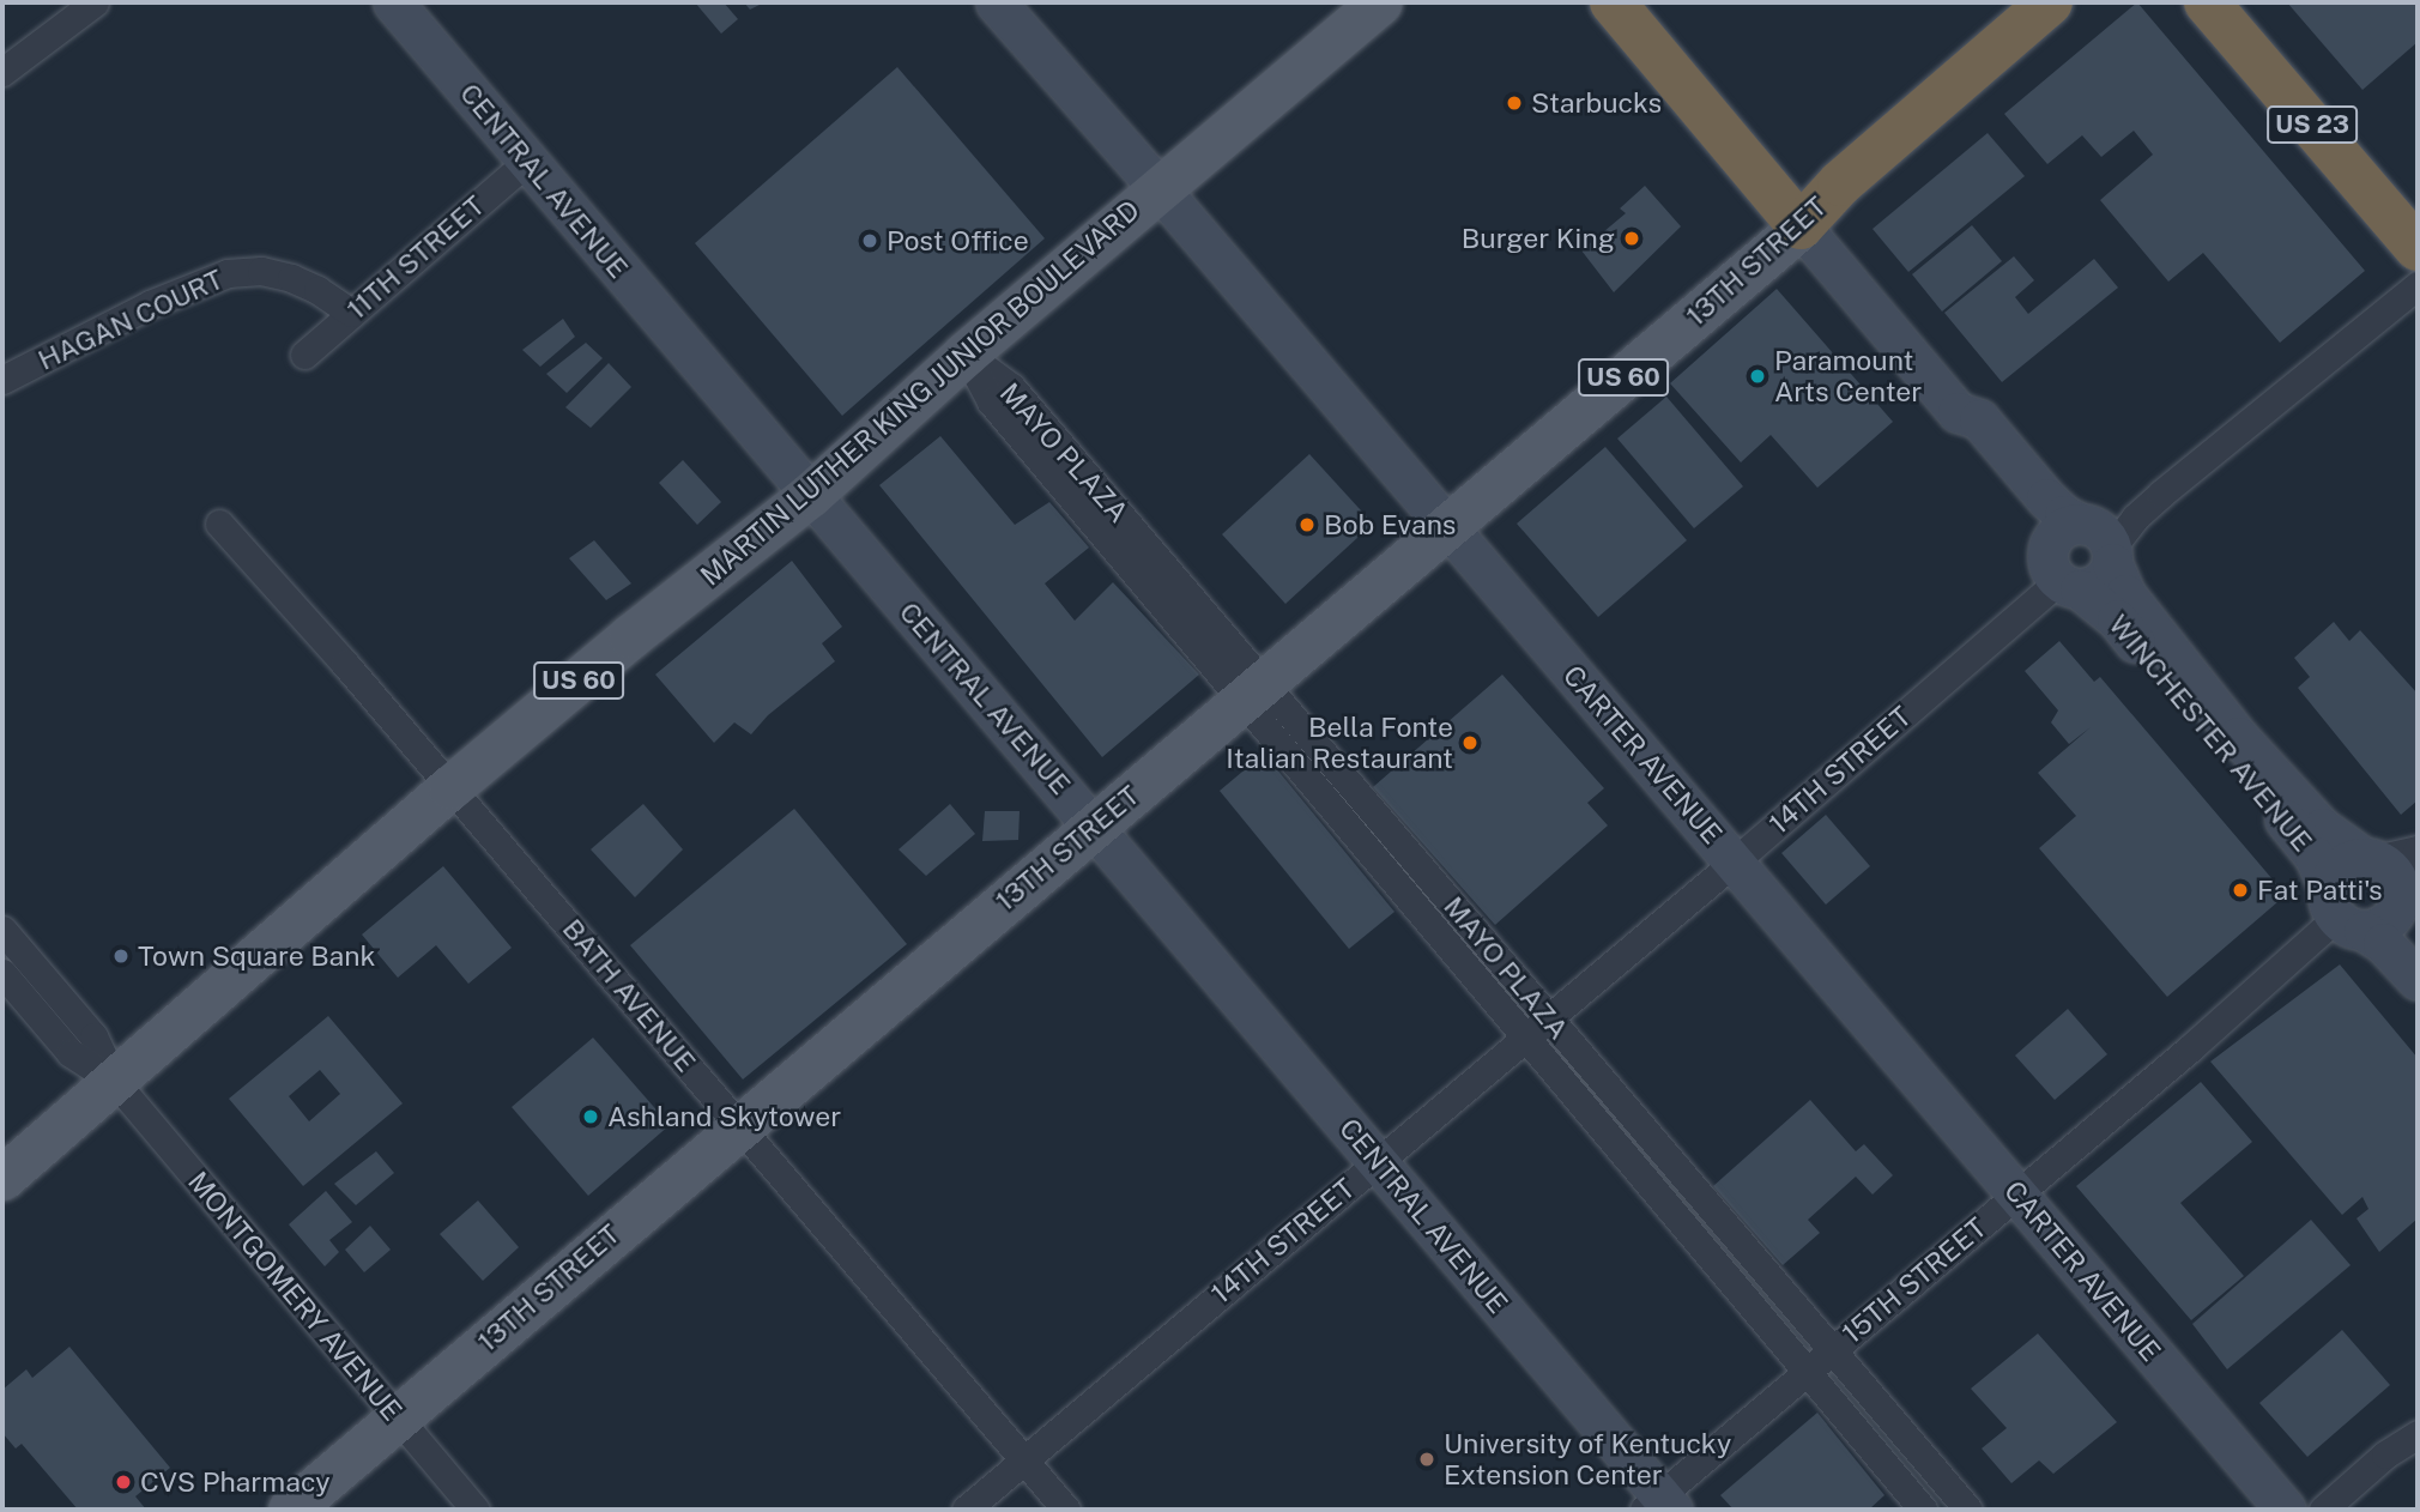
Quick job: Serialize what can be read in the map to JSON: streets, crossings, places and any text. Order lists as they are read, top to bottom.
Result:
{
  "streets": {
    "highway": ["US 23", "13TH STREET", "WINCHESTER AVENUE"],
    "main road": ["US 60", "MARTIN LUTHER KING JUNIOR BOULEVARD"],
    "street": [
      "CENTRAL AVENUE",
      "11TH STREET",
      "HAGAN COURT",
      "MAYO PLAZA",
      "CARTER AVENUE",
      "14TH STREET",
      "BATH AVENUE",
      "15TH STREET",
      "MONTGOMERY AVENUE"
    ]
  },
  "crossings": [
    ["CENTRAL AVENUE", "11TH STREET"],
    ["CENTRAL AVENUE", "13TH STREET"],
    ["CENTRAL AVENUE", "MARTIN LUTHER KING JUNIOR BOULEVARD"],
    ["CENTRAL AVENUE", "14TH STREET"],
    ["CENTRAL AVENUE", "15TH STREET"],
    ["11TH STREET", "HAGAN COURT"],
    ["13TH STREET", "MAYO PLAZA"],
    ["13TH STREET", "WINCHESTER AVENUE"],
    ["13TH STREET", "CARTER AVENUE"],
    ["13TH STREET", "BATH AVENUE"],
    ["13TH STREET", "MONTGOMERY AVENUE"],
    ["MARTIN LUTHER KING JUNIOR BOULEVARD", "MAYO PLAZA"],
    ["MARTIN LUTHER KING JUNIOR BOULEVARD", "CARTER AVENUE"],
    ["MARTIN LUTHER KING JUNIOR BOULEVARD", "BATH AVENUE"],
    ["MARTIN LUTHER KING JUNIOR BOULEVARD", "MONTGOMERY AVENUE"],
    ["MAYO PLAZA", "14TH STREET"],
    ["MAYO PLAZA", "15TH STREET"],
    ["WINCHESTER AVENUE", "14TH STREET"],
    ["WINCHESTER AVENUE", "15TH STREET"],
    ["CARTER AVENUE", "14TH STREET"],
    ["CARTER AVENUE", "15TH STREET"],
    ["14TH STREET", "BATH AVENUE"]
  ],
  "places": [
    "Starbucks",
    "Burger King",
    "Post Office",
    "Paramount Arts Center",
    "Bob Evans",
    "Bella Fonte Italian Restaurant",
    "Fat Patti's",
    "Town Square Bank",
    "Ashland Skytower",
    "University of Kentucky Extension Center",
    "CVS Pharmacy"
  ]
}
